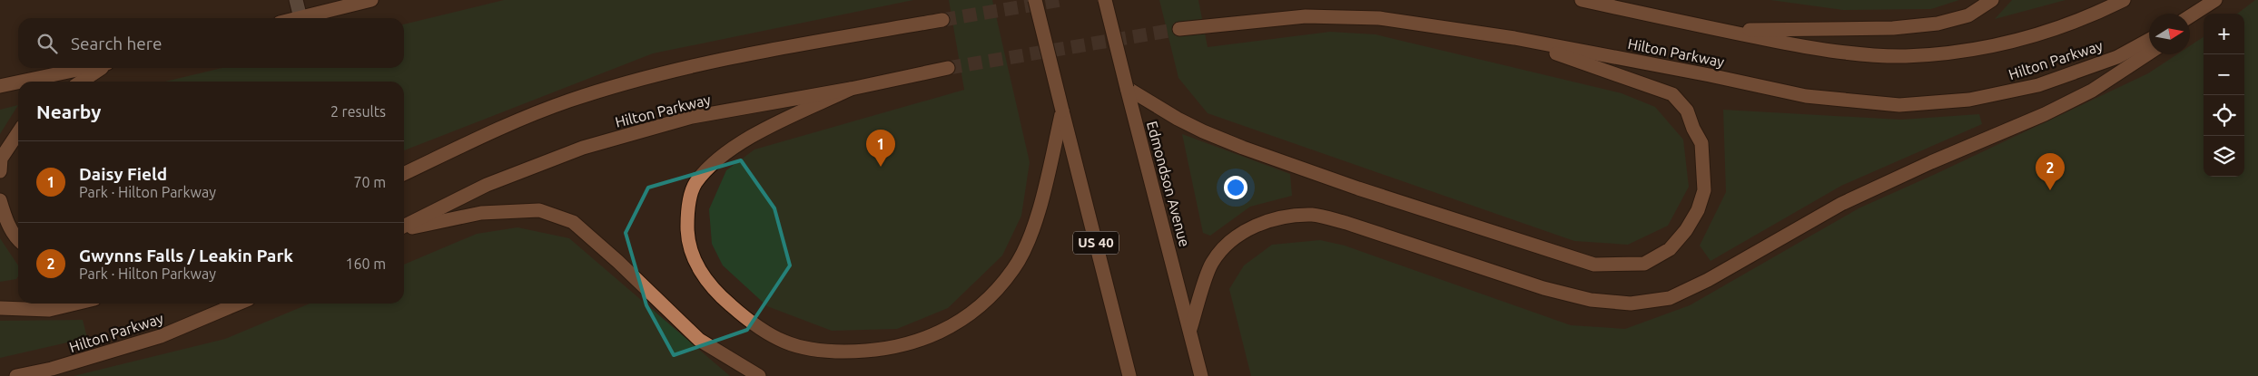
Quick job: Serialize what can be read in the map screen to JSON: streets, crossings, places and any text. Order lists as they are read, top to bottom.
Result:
{
  "streets": {
    "main road": ["Hilton Parkway", "Edmondson Avenue", "US 40"]
  },
  "north": "right",
  "page": {
    "map_buttons": ["+", "−"],
    "search": "Search here",
    "heading": ["Nearby", "2 results"],
    "pins": ["1", "2"],
    "list": [
      {
        "mark": "1",
        "name": "Daisy Field",
        "note": "Park · Hilton Parkway",
        "value": "70 m"
      },
      {
        "mark": "2",
        "name": "Gwynns Falls / Leakin Park",
        "note": "Park · Hilton Parkway",
        "value": "160 m"
      }
    ]
  }
}
